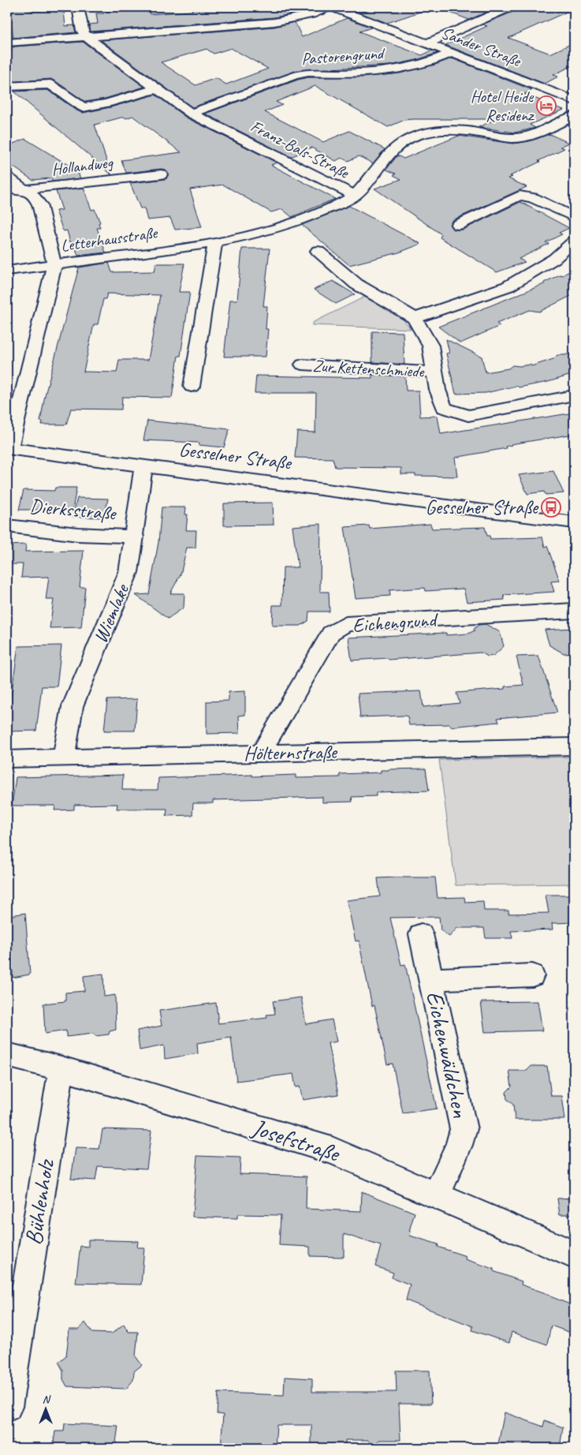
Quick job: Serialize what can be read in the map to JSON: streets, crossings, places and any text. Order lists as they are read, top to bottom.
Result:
{
  "streets": {
    "street": [
      "Sander Straße",
      "Pastorengrund",
      "Franz-Bals-Straße",
      "Hollandweg",
      "Letterhausstraße",
      "Zur Kettenschmiede",
      "Gesselner Straße",
      "Dierksstraße",
      "Wiemlake",
      "Eichengrund",
      "Hölternstraße",
      "Eichenwäldchen",
      "Josefstraße",
      "Bühlenholz"
    ]
  },
  "crossings": [
    ["Sander Straße", "Pastorengrund"],
    ["Pastorengrund", "Franz-Bals-Straße"],
    ["Franz-Bals-Straße", "Letterhausstraße"],
    ["Gesselner Straße", "Wiemlake"],
    ["Dierksstraße", "Wiemlake"],
    ["Wiemlake", "Hölternstraße"],
    ["Eichengrund", "Hölternstraße"],
    ["Eichenwäldchen", "Josefstraße"],
    ["Josefstraße", "Bühlenholz"]
  ],
  "places": {
    "hotel": ["Hotel Heide Residenz"],
    "bus stop": ["Gesselner Straße"]
  },
  "north": "top"
}
